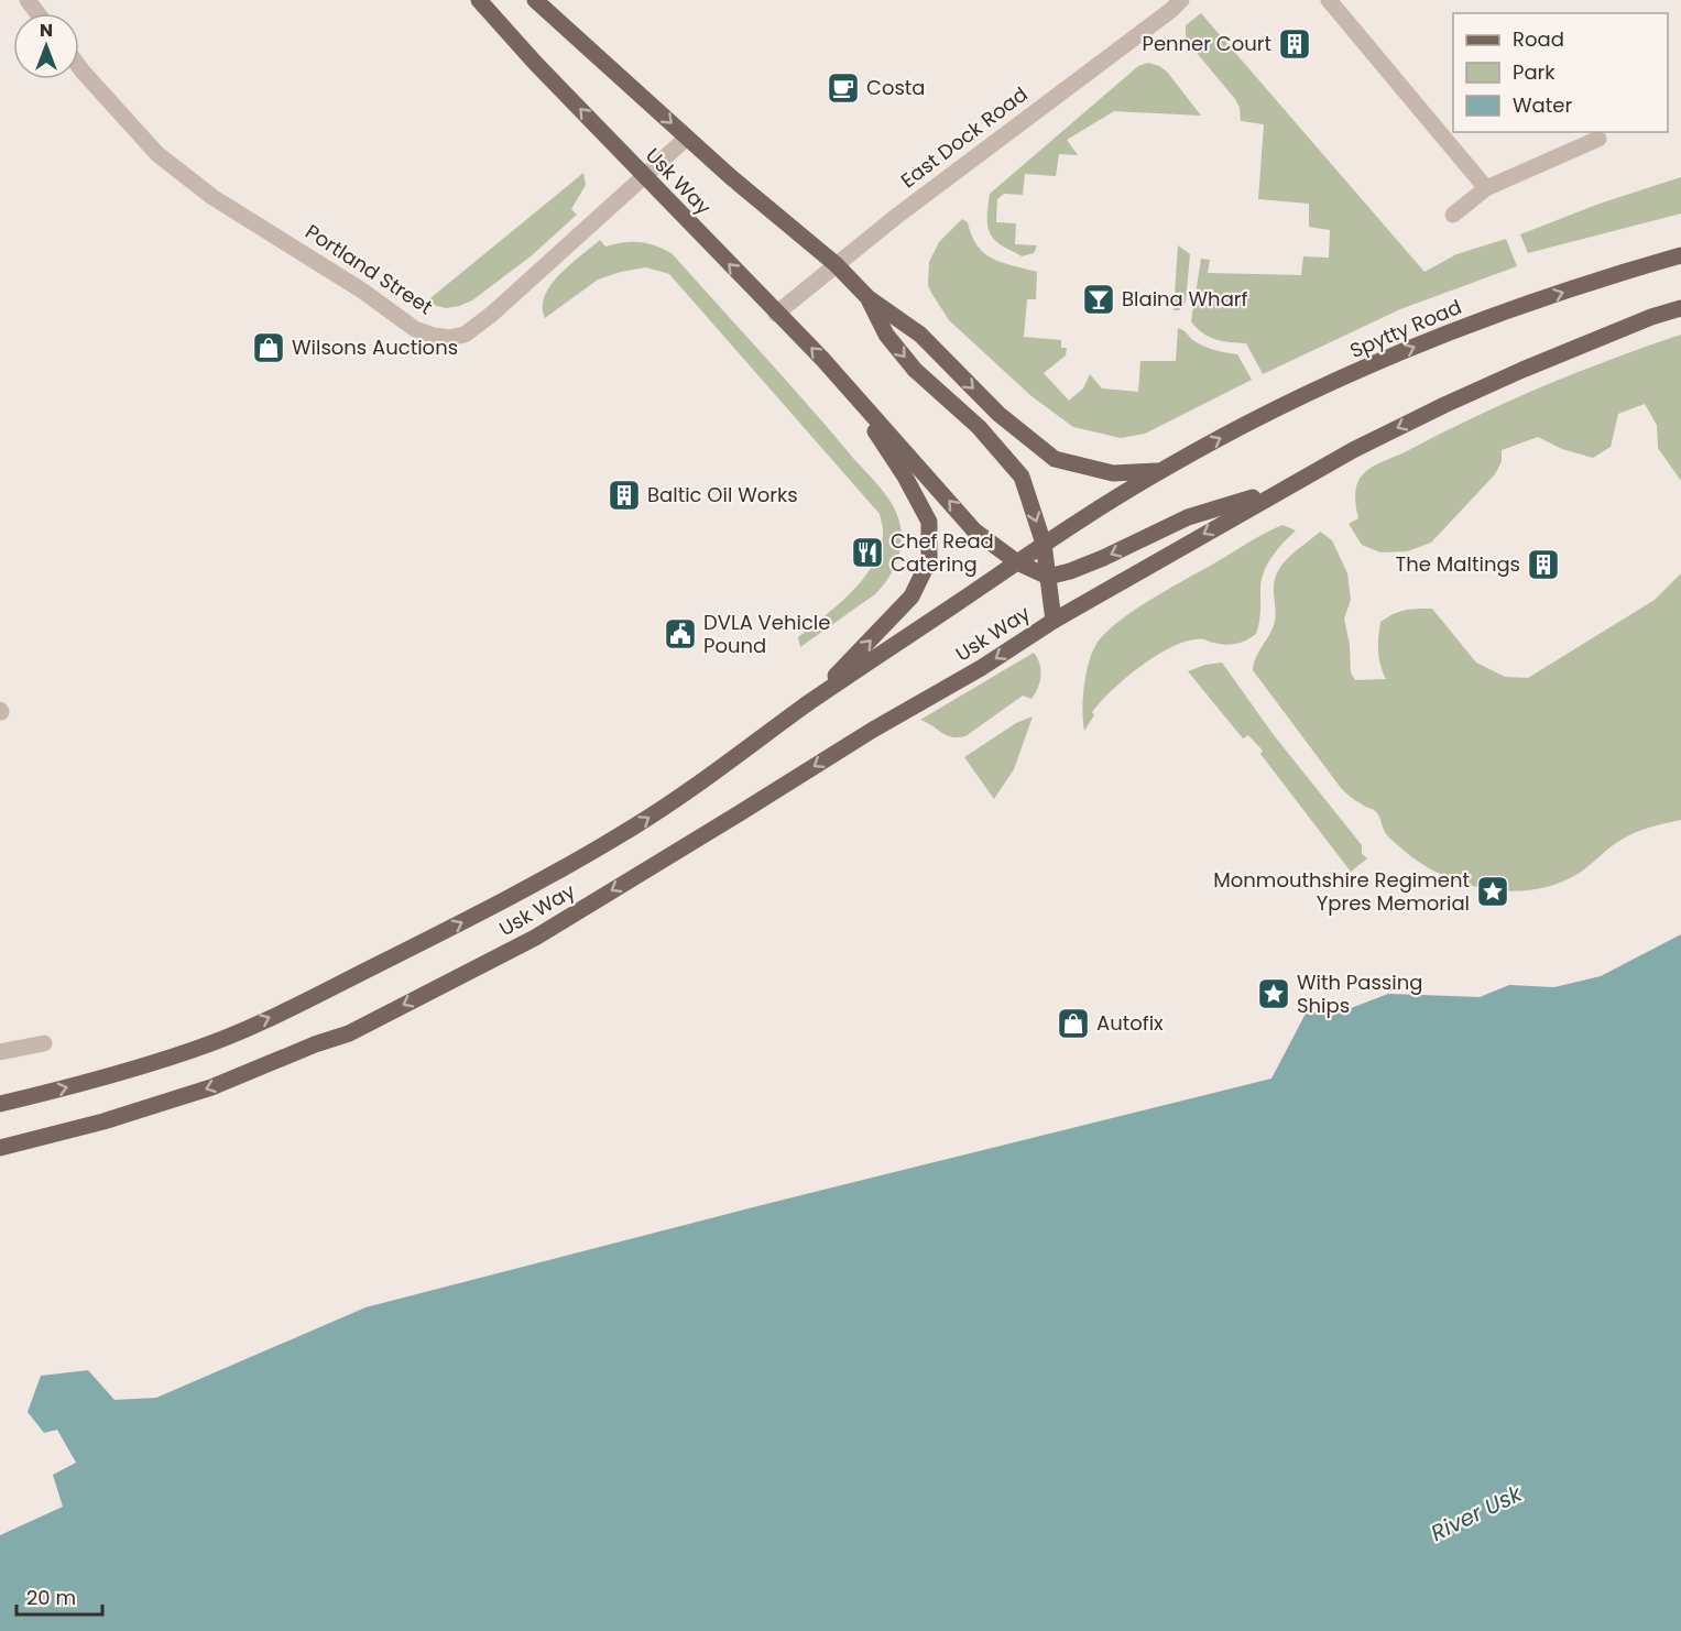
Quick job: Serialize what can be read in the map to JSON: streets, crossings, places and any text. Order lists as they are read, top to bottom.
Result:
{
  "streets": {
    "main road": ["Usk Way", "Spytty Road"],
    "street": ["East Dock Road", "Portland Street"]
  },
  "crossings": [
    ["East Dock Road", "Usk Way"],
    ["Usk Way", "Portland Street"],
    ["Usk Way", "Spytty Road"]
  ],
  "one_way": ["Spytty Road"],
  "water": ["River Usk"],
  "places": {
    "building": ["Penner Court", "Baltic Oil Works", "The Maltings"],
    "cafe": ["Costa"],
    "bar": ["Blaina Wharf"],
    "shop": ["Wilsons Auctions", "Autofix"],
    "restaurant": ["Chef Read Catering"],
    "public building": ["DVLA Vehicle Pound"],
    "place": ["Monmouthshire Regiment Ypres Memorial", "With Passing Ships"]
  },
  "legend": ["Road", "Park", "Water"],
  "scale_bar": "20 m",
  "north": "top"
}
